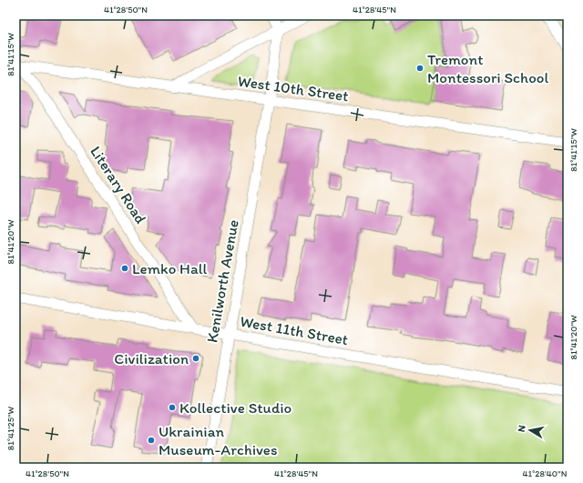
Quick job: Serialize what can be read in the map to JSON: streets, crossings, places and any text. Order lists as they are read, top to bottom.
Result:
{
  "streets": {
    "street": [
      "West 10th Street",
      "Literary Road",
      "Kenilworth Avenue",
      "West 11th Street"
    ]
  },
  "crossings": [
    ["West 10th Street", "Literary Road"],
    ["West 10th Street", "Kenilworth Avenue"],
    ["Literary Road", "West 11th Street"],
    ["Kenilworth Avenue", "West 11th Street"]
  ],
  "places": [
    "Tremont Montessori School",
    "Lemko Hall",
    "Civilization",
    "Kollective Studio",
    "Ukrainian Museum-Archives"
  ],
  "north": "left",
  "coordinates": [
    "41°28'50\"N",
    "41°28'45\"N",
    "81°41'15\"W",
    "81°41'20\"W",
    "81°41'25\"W",
    "41°28'40\"N"
  ]
}
